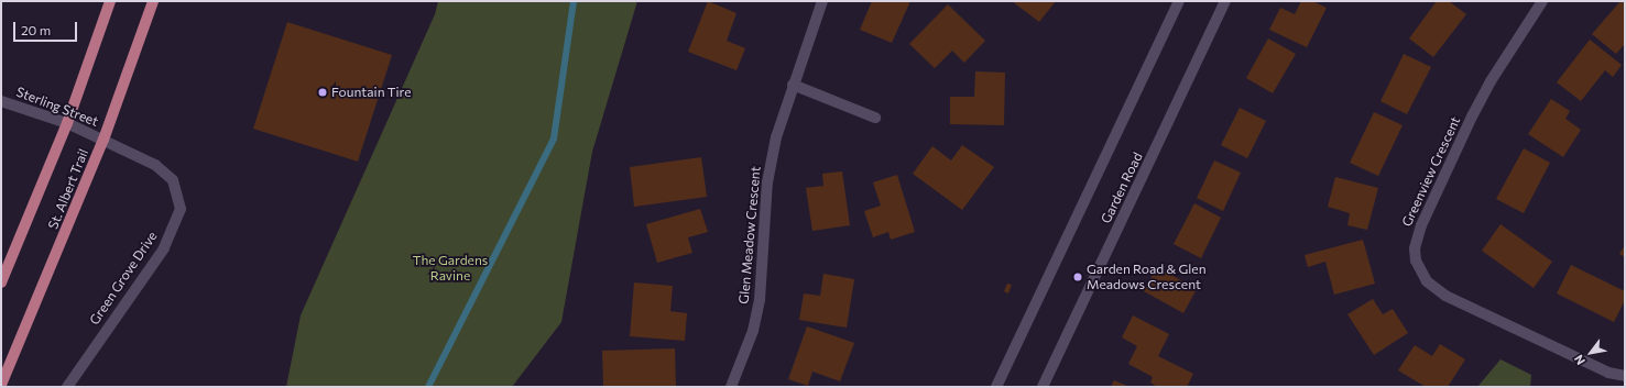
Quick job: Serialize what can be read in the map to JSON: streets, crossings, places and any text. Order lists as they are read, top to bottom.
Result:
{
  "streets": {
    "main road": ["St. Albert Trail"],
    "street": [
      "Sterling Street",
      "Greenview Crescent",
      "Garden Road",
      "Glen Meadow Crescent",
      "Green Grove Drive"
    ]
  },
  "crossings": [
    ["Sterling Street", "St. Albert Trail"],
    ["Sterling Street", "Green Grove Drive"],
    ["St. Albert Trail", "Green Grove Drive"]
  ],
  "parks": ["The Gardens Ravine"],
  "places": ["Fountain Tire", "Garden Road & Glen Meadows Crescent"],
  "scale_bar": "20 m",
  "north": "bottom left"
}
